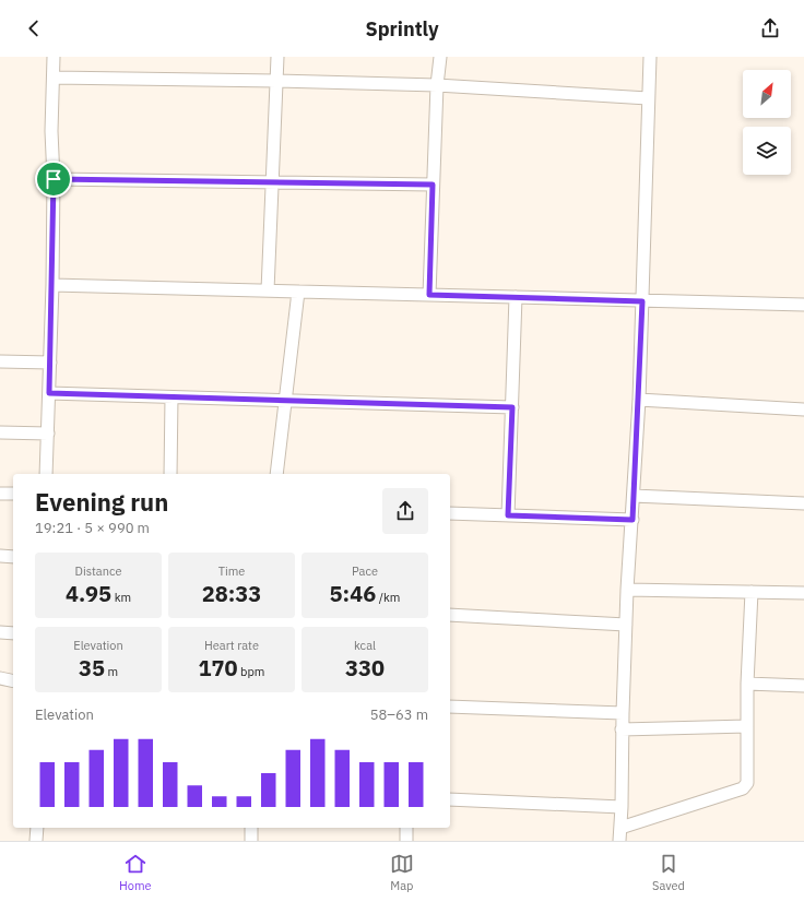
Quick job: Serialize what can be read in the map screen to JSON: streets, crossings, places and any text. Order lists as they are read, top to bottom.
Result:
{
  "north": "top right",
  "page": {
    "header": "Sprintly",
    "heading": ["Evening run", "19:21 · 5 × 990 m"],
    "stats": [
      ["Distance", "4.95 km"],
      ["Time", "28:33"],
      ["Pace", "5:46 /km"],
      ["Elevation", "35 m"],
      ["Heart rate", "170 bpm"],
      ["kcal", "330"]
    ],
    "chart": ["Elevation", "58–63 m"],
    "tabs": ["Home", "Map", "Saved"]
  }
}
